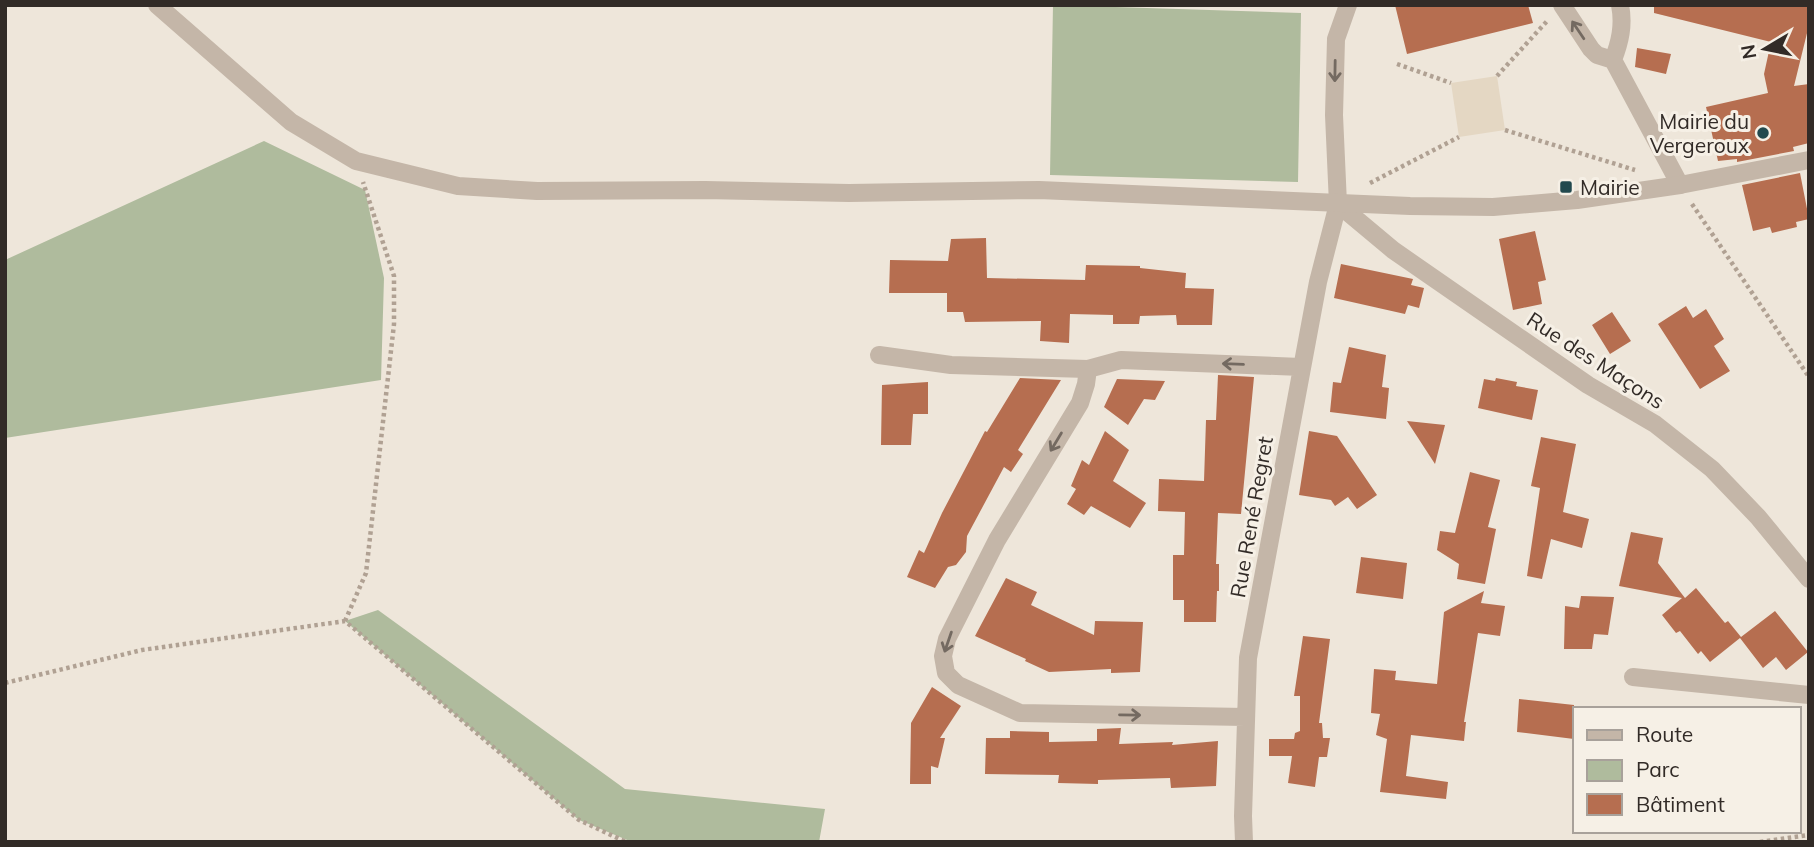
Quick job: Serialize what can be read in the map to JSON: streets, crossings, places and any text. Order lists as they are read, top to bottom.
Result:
{
  "streets": {
    "street": ["Rue des Maçons", "Rue René Regret"]
  },
  "crossings": [
    ["Rue des Maçons", "Rue René Regret"]
  ],
  "places": {
    "other": ["Mairie du Vergeroux"],
    "transit": ["Mairie"]
  },
  "legend": ["Route", "Parc", "Bâtiment"],
  "north": "left"
}
